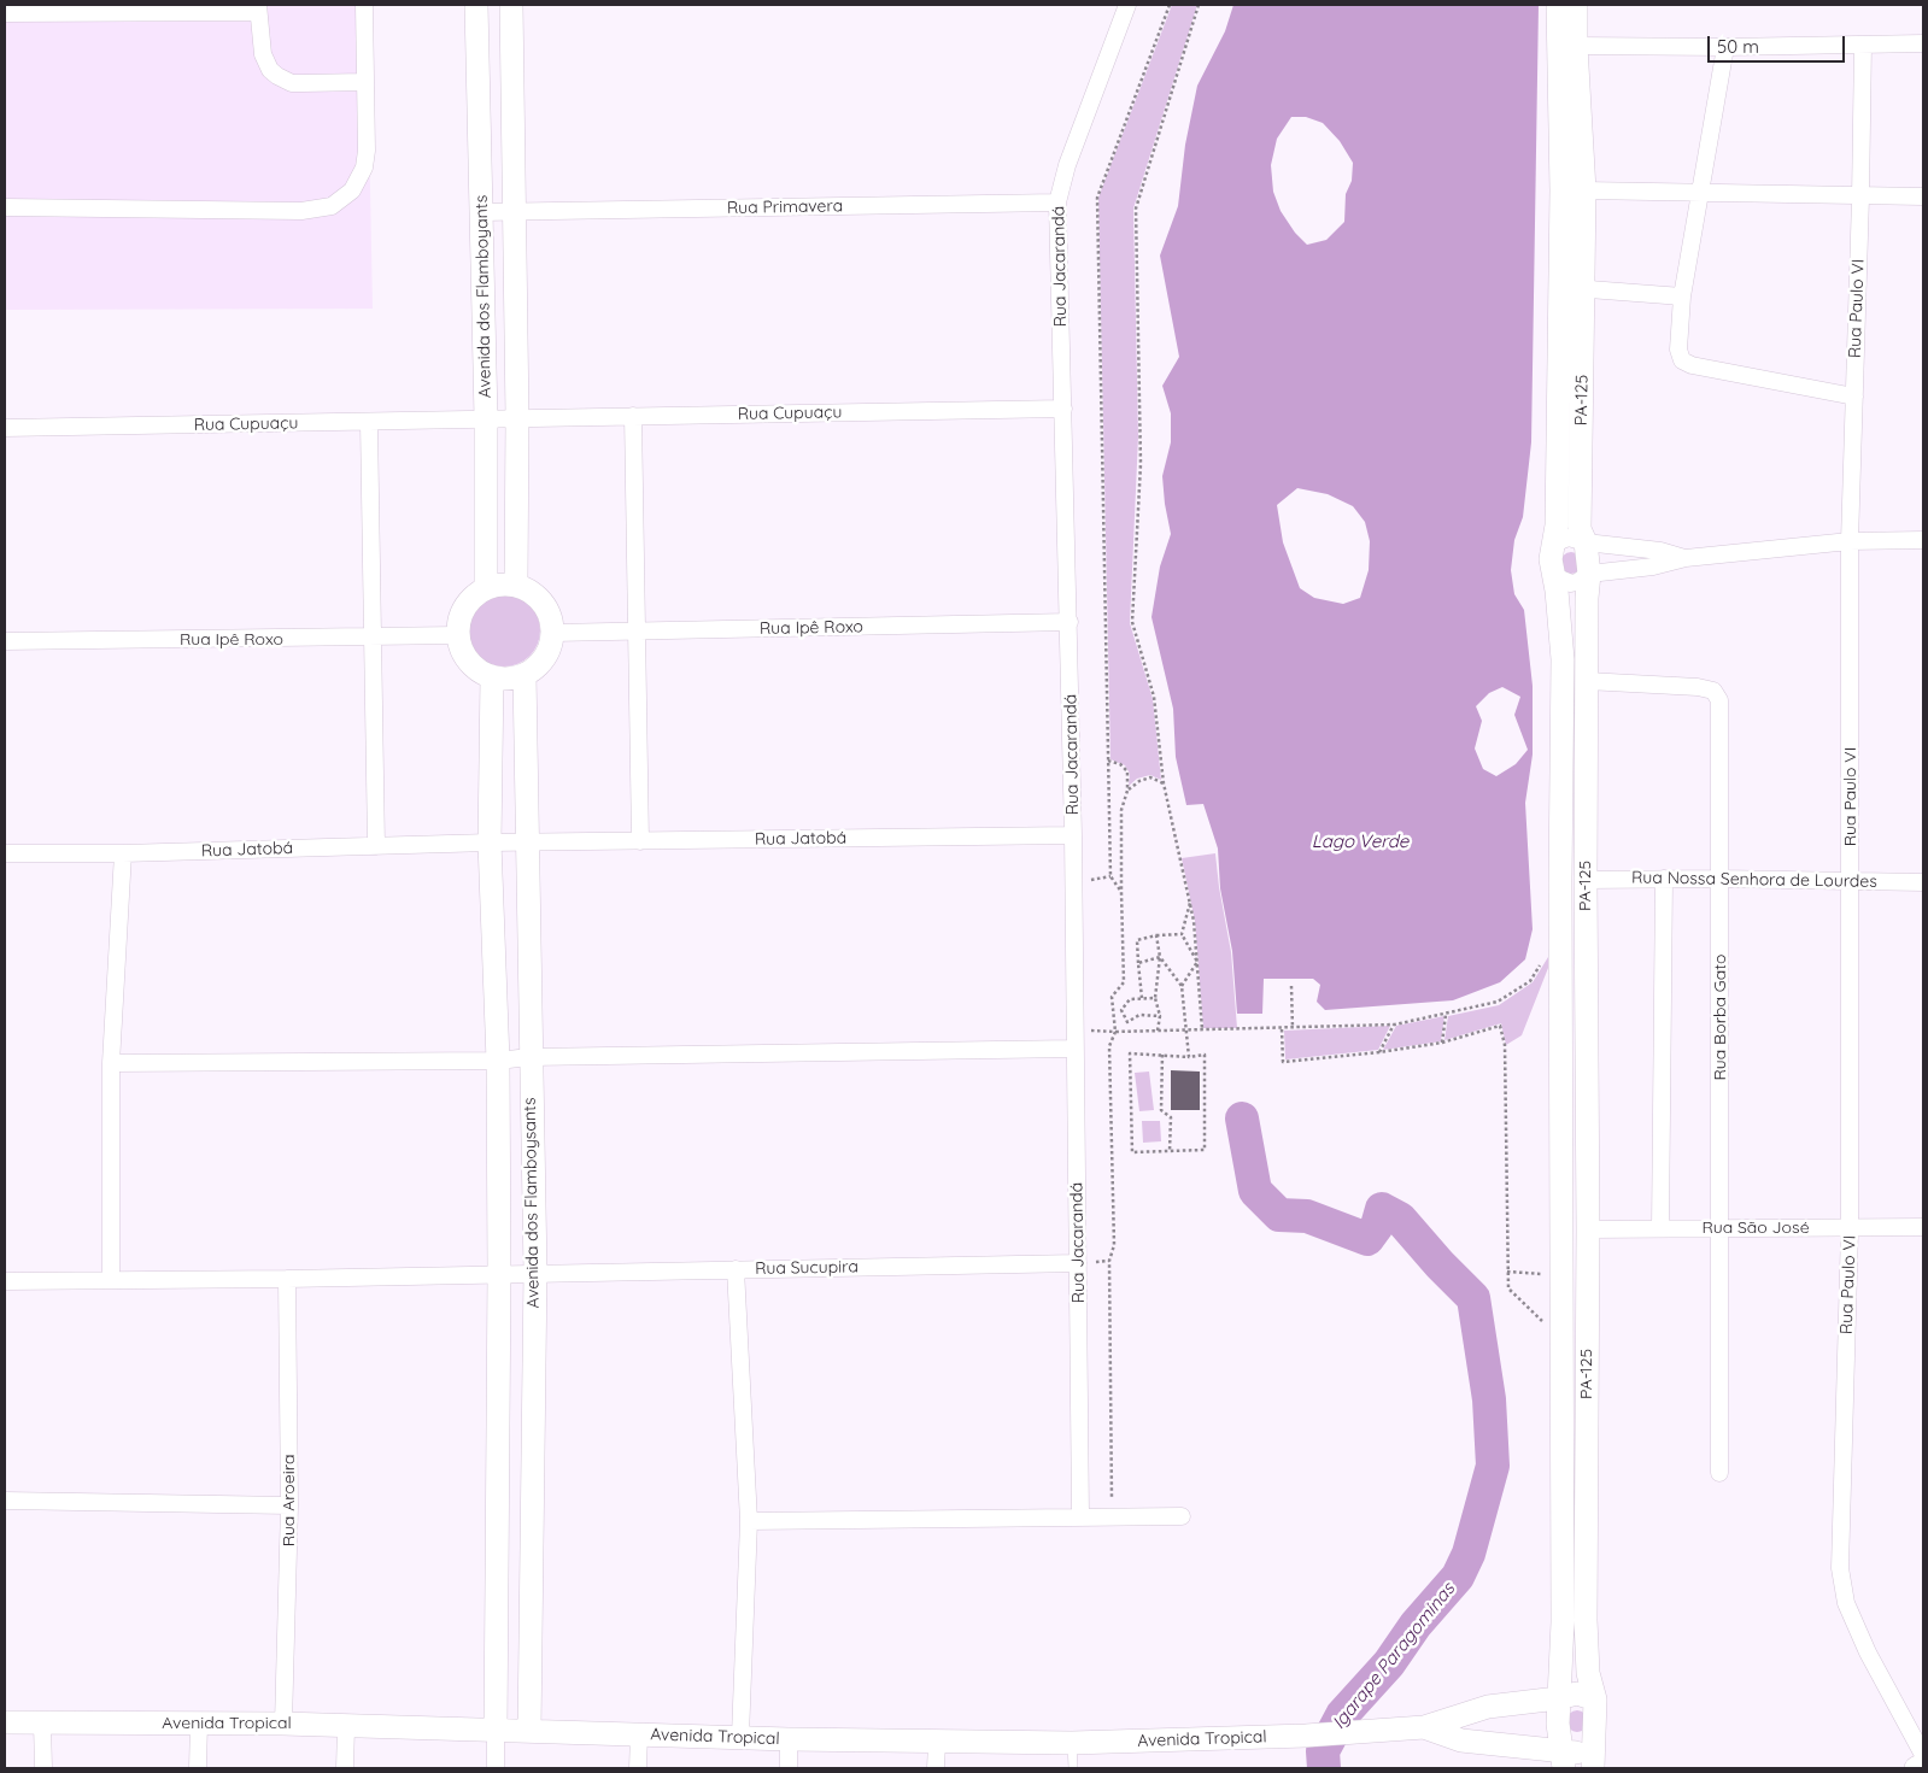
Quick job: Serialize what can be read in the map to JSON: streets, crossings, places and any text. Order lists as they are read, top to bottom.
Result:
{
  "streets": {
    "street": [
      "Rua Primavera",
      "Rua Jacarandá",
      "Avenida dos Flamboyants",
      "Rua Paulo VI",
      "PA-125",
      "Rua Cupuaçu",
      "Rua Ipê Roxo",
      "Rua Jatobá",
      "Rua Nossa Senhora de Lourdes",
      "Rua Borba Gato",
      "Avenida dos Flamboysants",
      "Rua São José",
      "Rua Sucupira",
      "Rua Aroeira",
      "Avenida Tropical"
    ]
  },
  "crossings": [
    ["Rua Primavera", "Rua Jacarandá"],
    ["Rua Primavera", "Avenida dos Flamboyants"],
    ["Rua Jacarandá", "Rua Cupuaçu"],
    ["Rua Jacarandá", "Rua Ipê Roxo"],
    ["Rua Jacarandá", "Rua Jatobá"],
    ["Rua Jacarandá", "Rua Sucupira"],
    ["Avenida dos Flamboyants", "Rua Cupuaçu"],
    ["Avenida dos Flamboyants", "Rua Ipê Roxo"],
    ["Avenida dos Flamboyants", "Avenida dos Flamboysants"],
    ["Rua Paulo VI", "Rua Nossa Senhora de Lourdes"],
    ["Rua Paulo VI", "Rua São José"],
    ["PA-125", "Rua Nossa Senhora de Lourdes"],
    ["PA-125", "Rua Borba Gato"],
    ["PA-125", "Rua São José"],
    ["Rua Ipê Roxo", "Avenida dos Flamboysants"],
    ["Rua Jatobá", "Avenida dos Flamboysants"],
    ["Rua Nossa Senhora de Lourdes", "Rua Borba Gato"],
    ["Rua Borba Gato", "Rua São José"],
    ["Avenida dos Flamboysants", "Rua Sucupira"],
    ["Avenida dos Flamboysants", "Avenida Tropical"],
    ["Rua Sucupira", "Rua Aroeira"],
    ["Rua Aroeira", "Avenida Tropical"]
  ],
  "water": ["Lago Verde", "Igarape Paragominas"],
  "scale_bar": "50 m"
}
